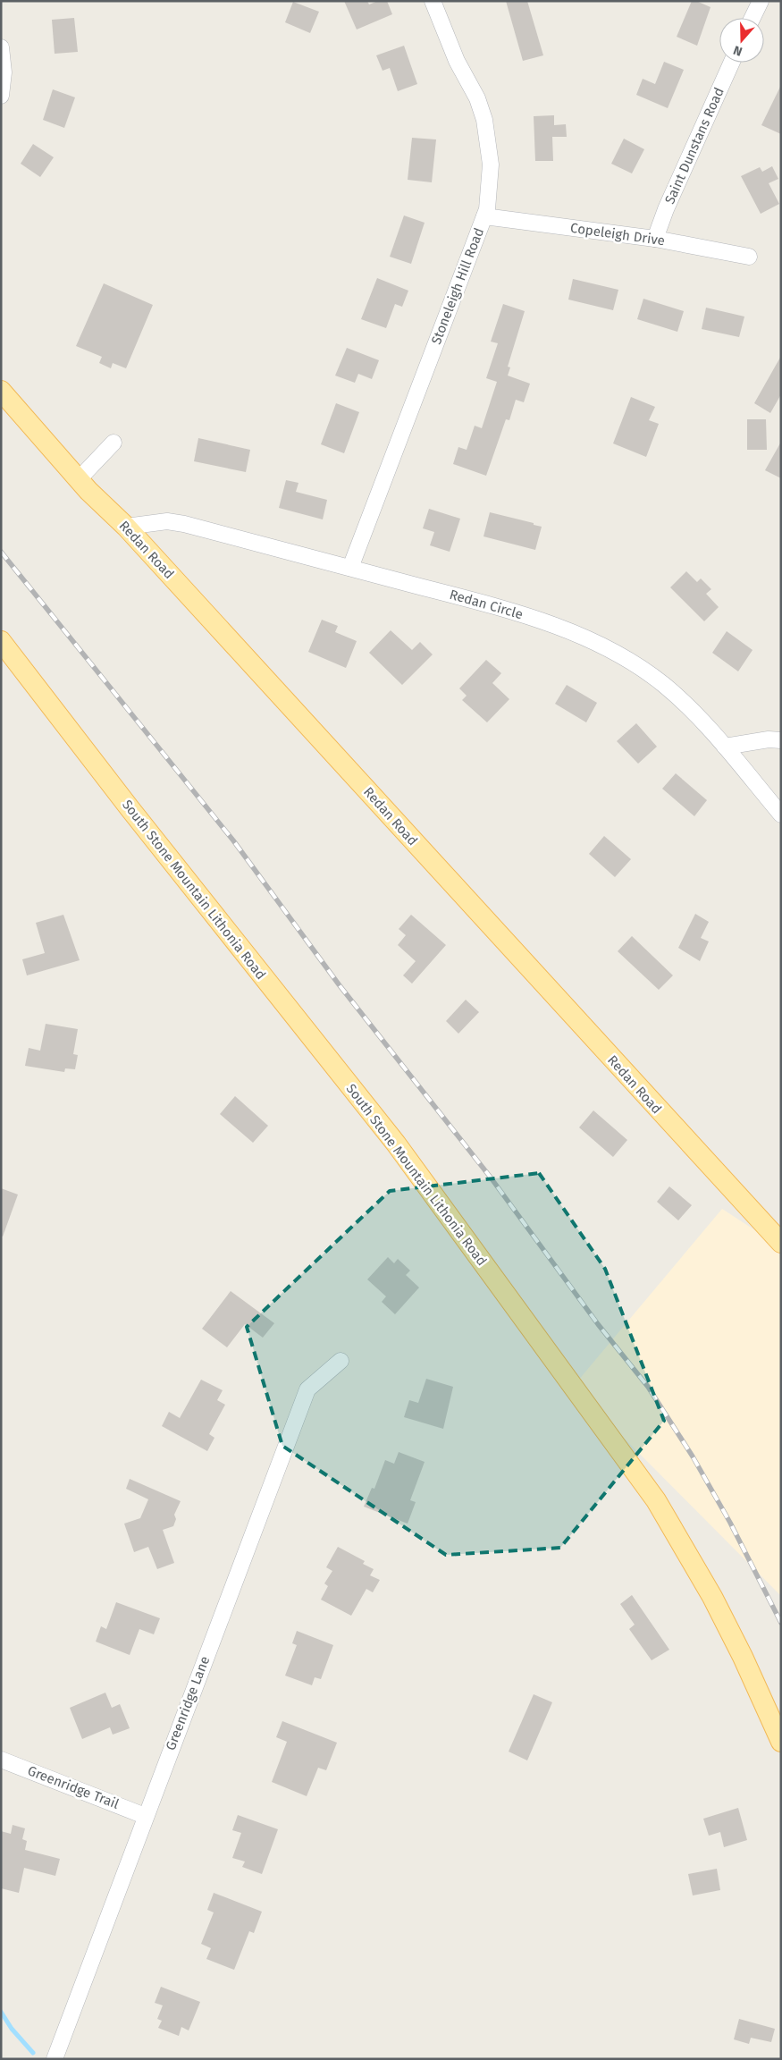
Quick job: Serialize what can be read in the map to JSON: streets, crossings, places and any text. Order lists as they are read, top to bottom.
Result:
{
  "streets": {
    "main road": ["Redan Road", "South Stone Mountain Lithonia Road"],
    "street": [
      "Saint Dunstans Road",
      "Copeleigh Drive",
      "Stoneleigh Hill Road",
      "Redan Circle",
      "Greenridge Lane",
      "Greenridge Trail"
    ]
  },
  "crossings": [
    ["Saint Dunstans Road", "Copeleigh Drive"],
    ["Copeleigh Drive", "Stoneleigh Hill Road"],
    ["Stoneleigh Hill Road", "Redan Circle"],
    ["Redan Road", "Redan Circle"],
    ["Greenridge Lane", "Greenridge Trail"]
  ],
  "north": "bottom"
}
